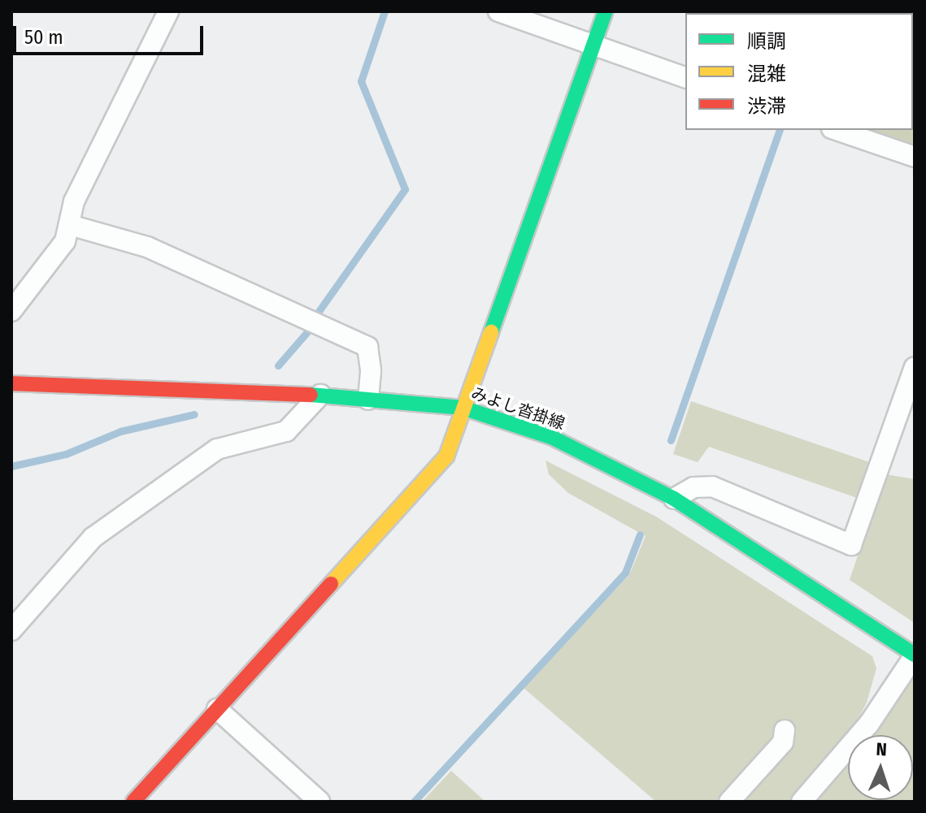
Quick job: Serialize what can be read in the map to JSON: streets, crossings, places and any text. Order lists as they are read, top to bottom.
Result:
{
  "streets": {
    "main road": ["みよし沓掛線"]
  },
  "legend": ["順調", "混雑", "渋滞"],
  "scale_bar": "50 m",
  "north": "top"
}
